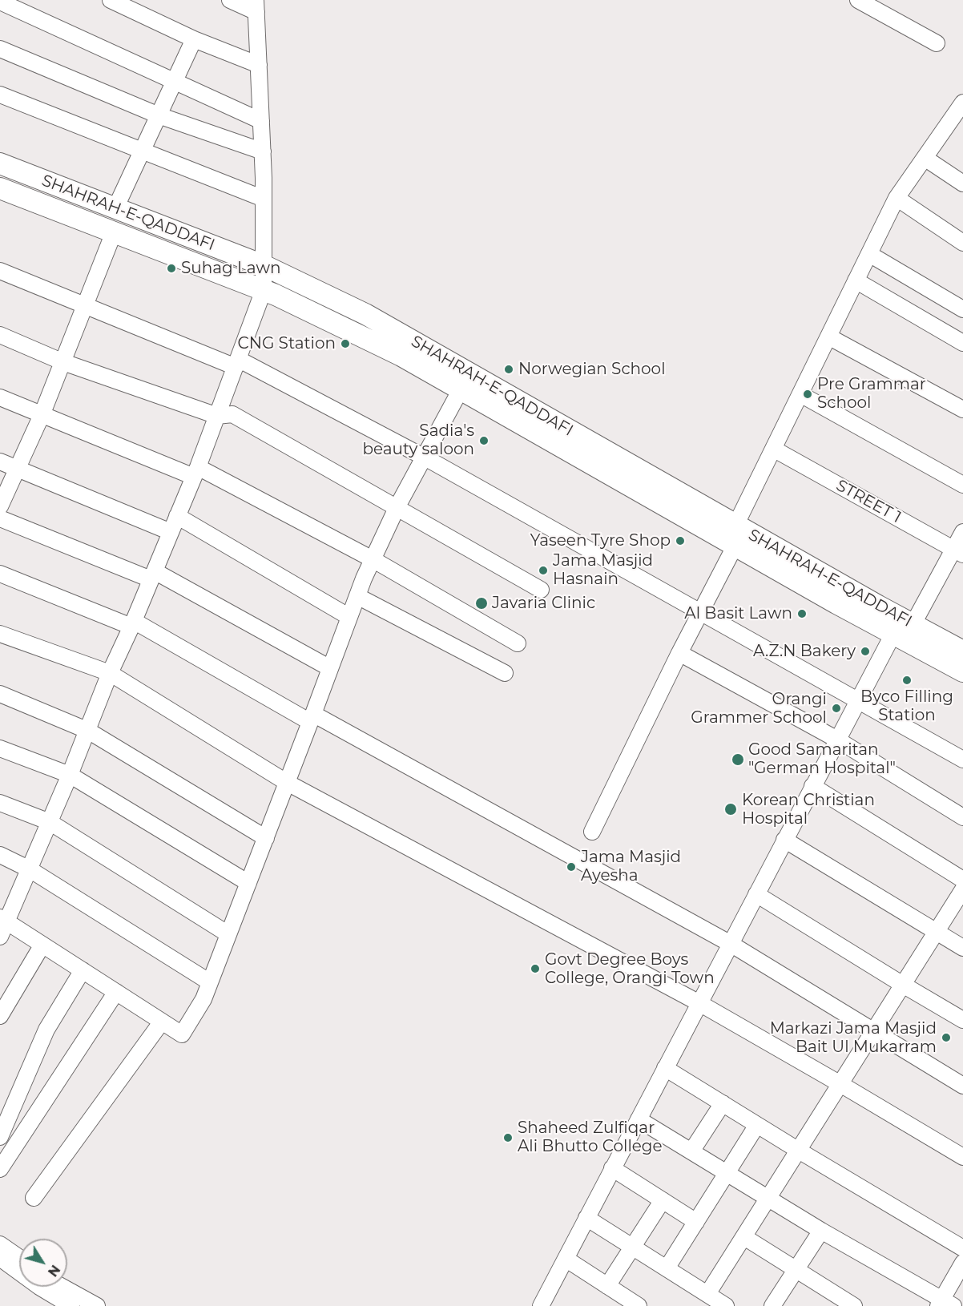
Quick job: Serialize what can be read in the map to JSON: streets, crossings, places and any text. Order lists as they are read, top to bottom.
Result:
{
  "streets": {
    "main road": ["SHAHRAH-E-QADDAFI"],
    "street": ["STREET 1"]
  },
  "places": [
    "Suhag Lawn",
    "CNG Station",
    "Norwegian School",
    "Pre Grammar School",
    "Sadia's beauty saloon",
    "Yaseen Tyre Shop",
    "Jama Masjid Hasnain",
    "Javaria Clinic",
    "Al Basit Lawn",
    "A.Z.N Bakery",
    "Byco Filling Station",
    "Orangi Grammer School",
    "Good Samaritan \"German Hospital\"",
    "Korean Christian Hospital",
    "Jama Masjid Ayesha",
    "Govt Degree Boys College, Orangi Town",
    "Markazi Jama Masjid Bait Ul Mukarram",
    "Shaheed Zulfiqar Ali Bhutto College"
  ],
  "north": "bottom right"
}
